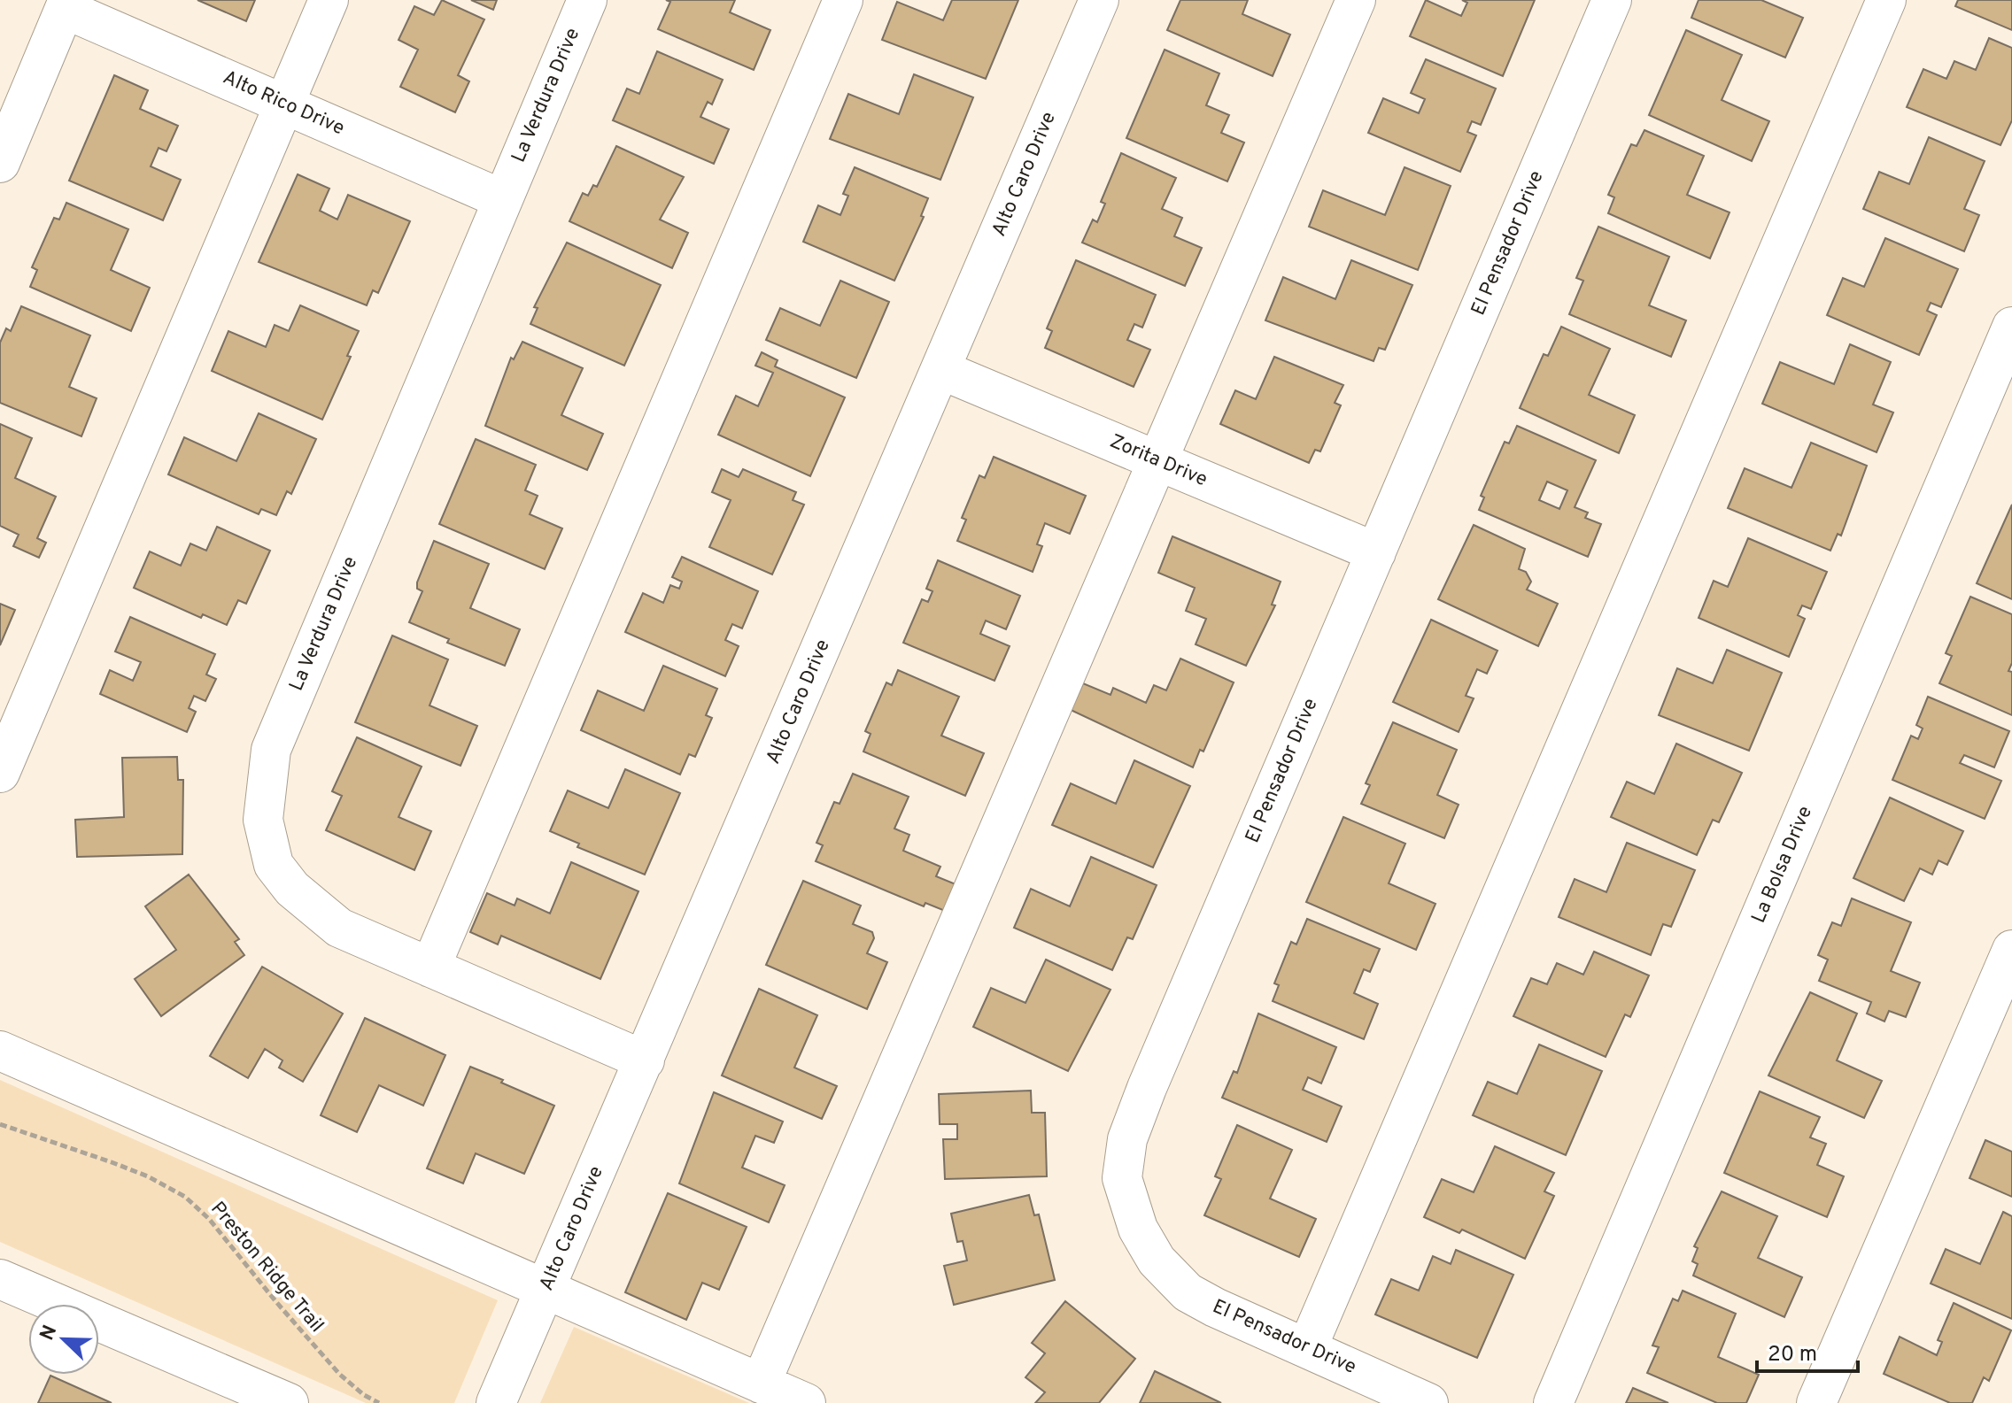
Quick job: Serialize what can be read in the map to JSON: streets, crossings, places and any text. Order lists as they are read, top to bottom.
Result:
{
  "streets": {
    "street": [
      "La Verdura Drive",
      "Alto Rico Drive",
      "Alto Caro Drive",
      "El Pensador Drive",
      "Zorita Drive",
      "La Bolsa Drive"
    ],
    "path": ["Preston Ridge Trail"]
  },
  "crossings": [
    ["La Verdura Drive", "Alto Rico Drive"],
    ["La Verdura Drive", "Alto Caro Drive"],
    ["Alto Caro Drive", "Zorita Drive"],
    ["El Pensador Drive", "Zorita Drive"]
  ],
  "scale_bar": "20 m",
  "north": "top left"
}
